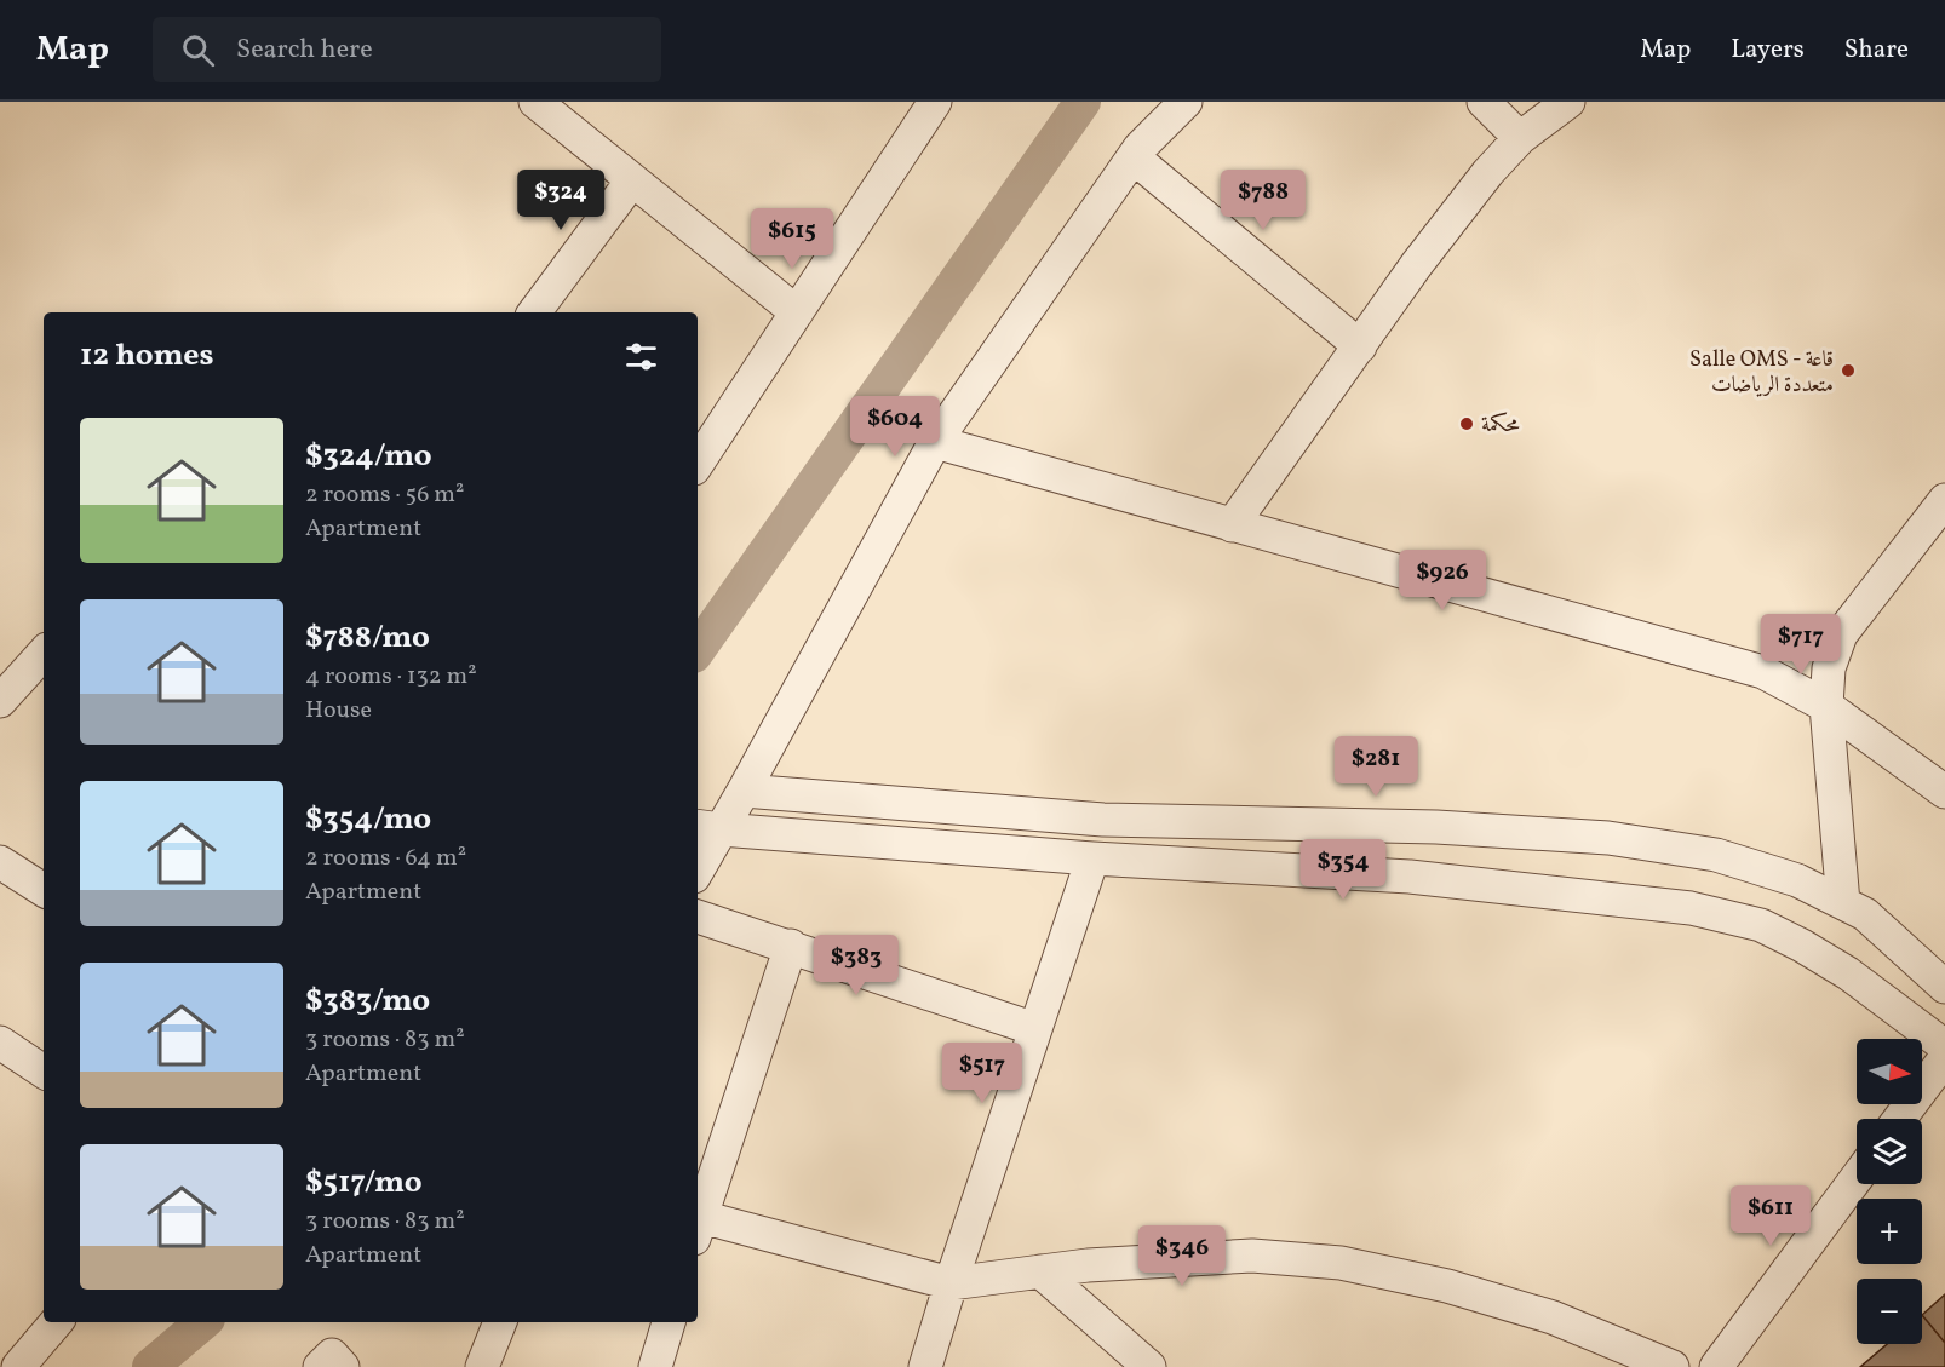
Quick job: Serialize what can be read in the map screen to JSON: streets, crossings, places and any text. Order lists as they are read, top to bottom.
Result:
{
  "places": ["Salle OMS - قاعة متعددة الرياضات", "محكمة"],
  "north": "right",
  "page": {
    "header": "Map",
    "search": "Search here",
    "nav": ["Map", "Layers", "Share"],
    "price": [
      "$324",
      "$788",
      "$615",
      "$604",
      "$926",
      "$717",
      "$281",
      "$354",
      "$383",
      "$517",
      "$611",
      "$346"
    ],
    "heading": "12 homes",
    "list": [
      {
        "name": "$324/mo",
        "note": "2 rooms · 56 m² · Apartment"
      },
      {
        "name": "$788/mo",
        "note": "4 rooms · 132 m² · House"
      },
      {
        "name": "$354/mo",
        "note": "2 rooms · 64 m² · Apartment"
      },
      {
        "name": "$383/mo",
        "note": "3 rooms · 83 m² · Apartment"
      },
      {
        "name": "$517/mo",
        "note": "3 rooms · 83 m² · Apartment"
      }
    ],
    "map_buttons": ["+", "−"]
  }
}
